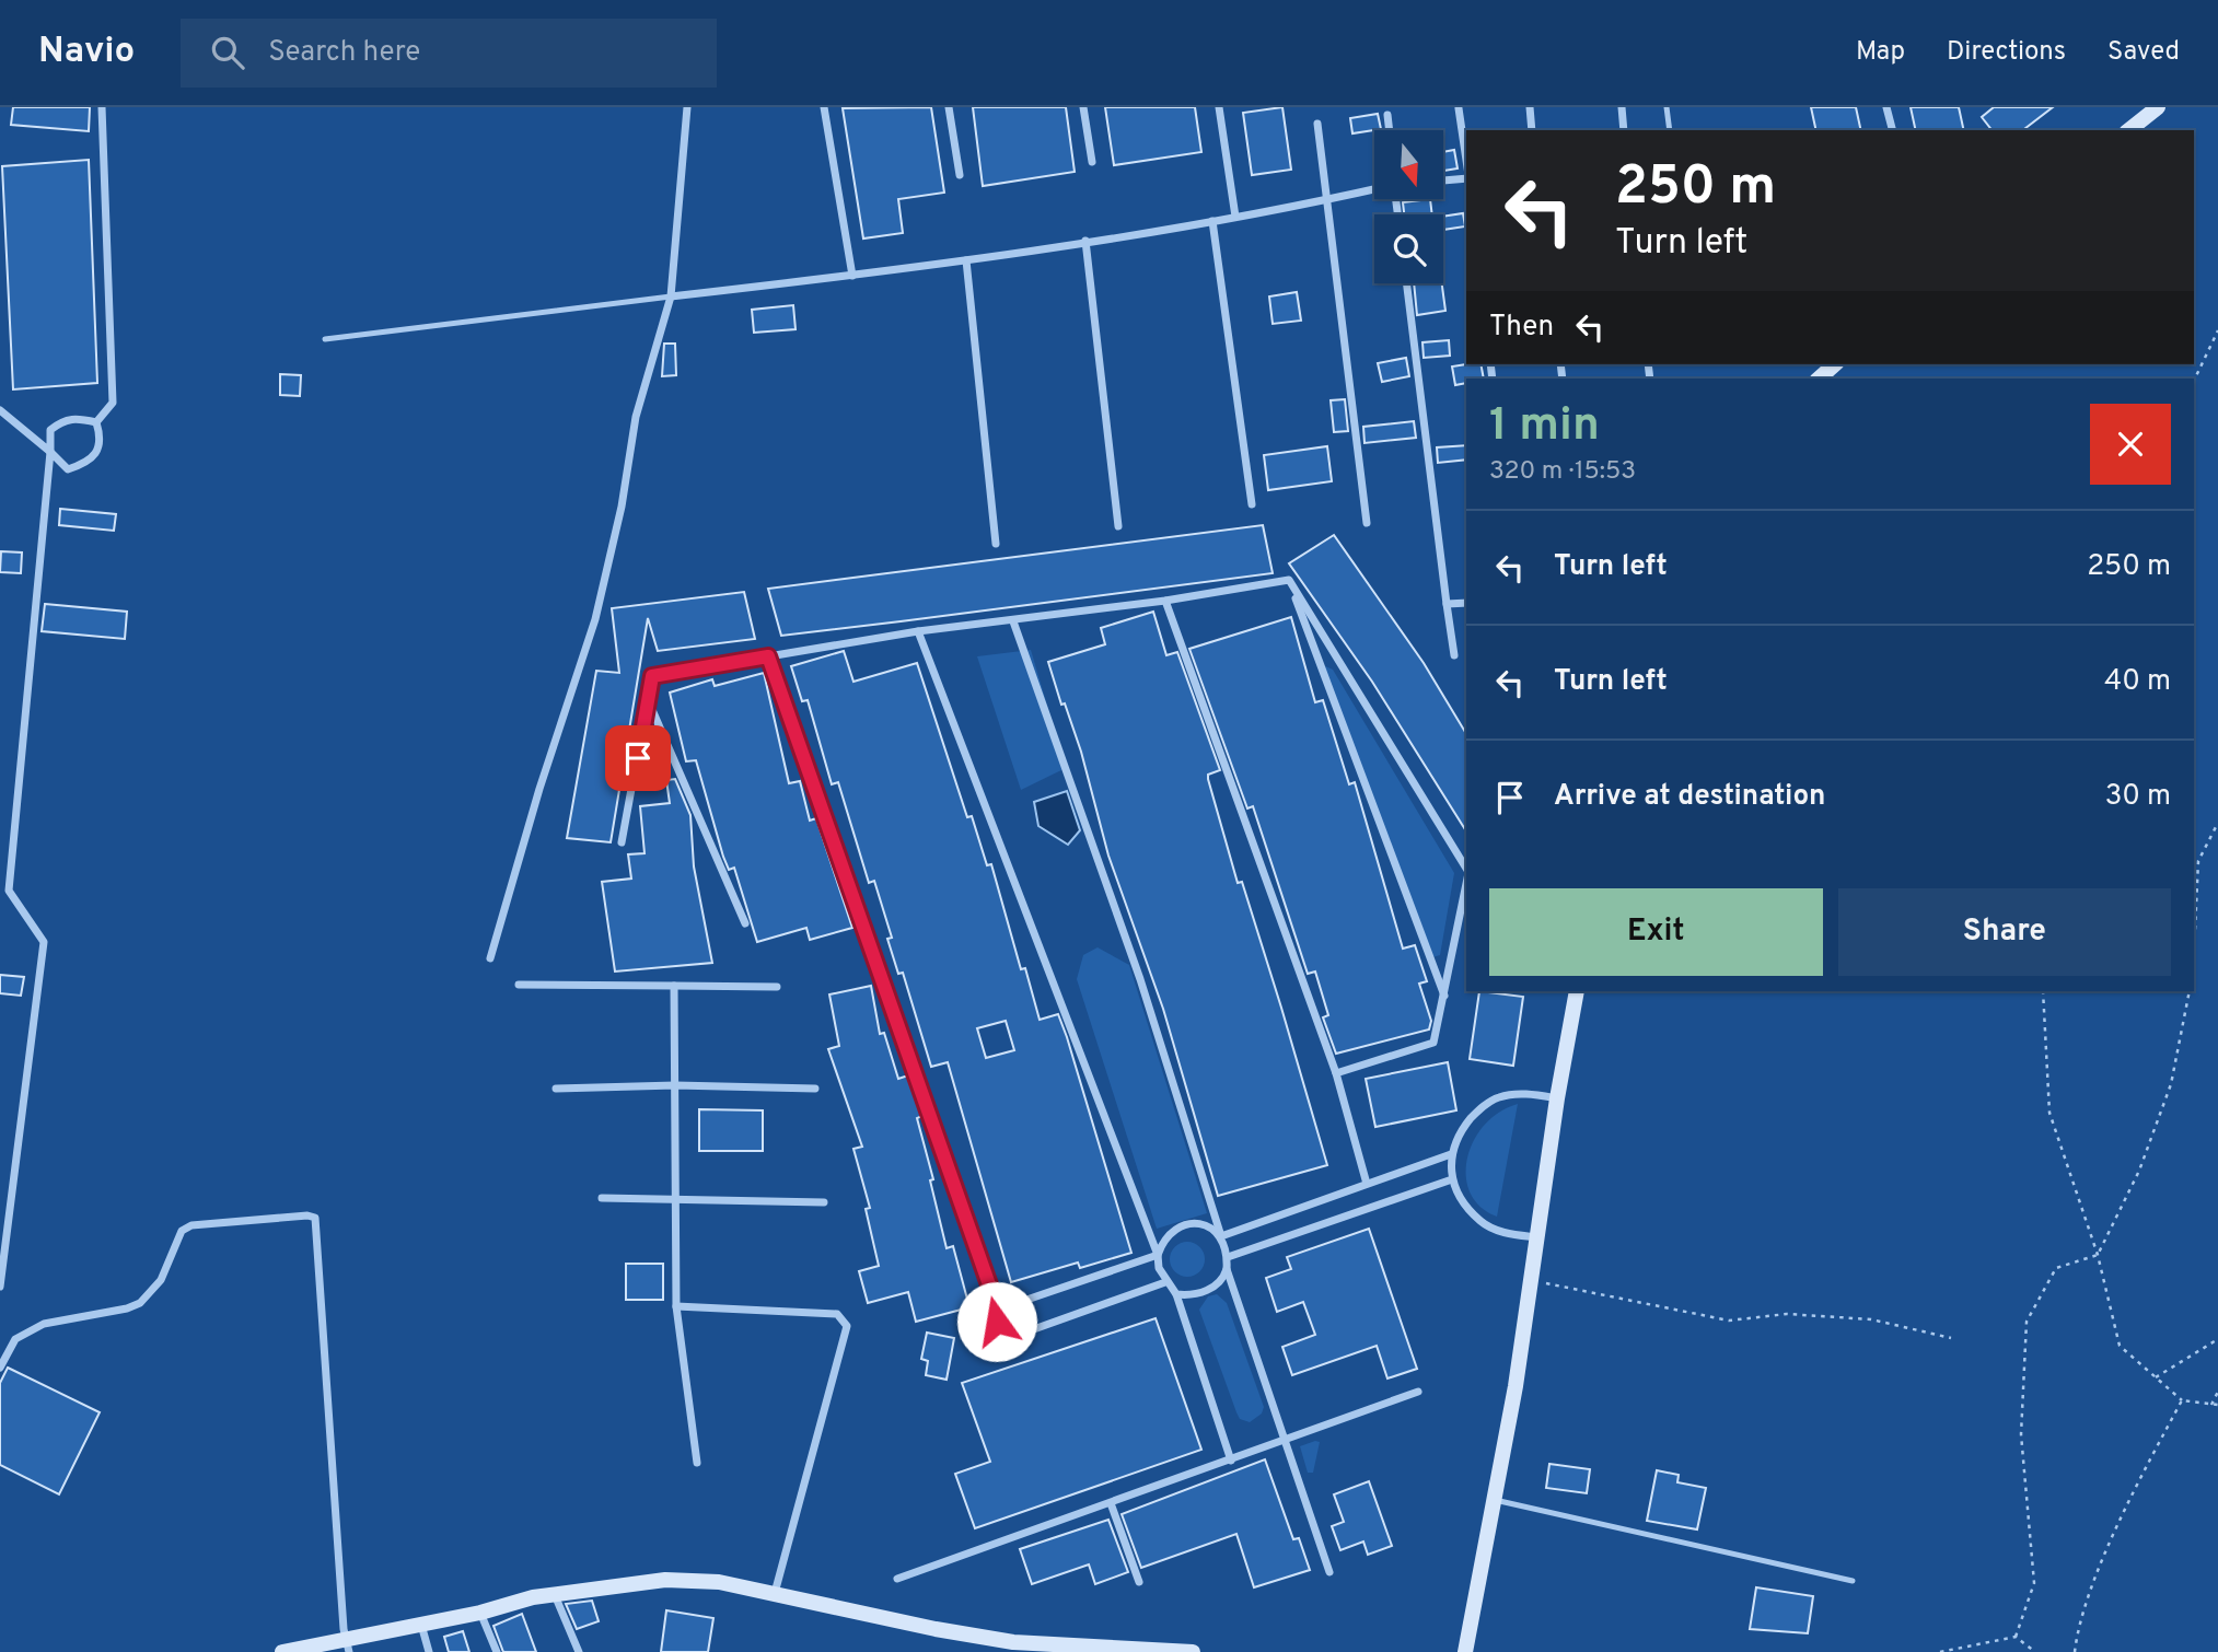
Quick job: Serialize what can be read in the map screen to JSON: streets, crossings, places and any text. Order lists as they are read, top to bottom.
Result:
{
  "north": "bottom",
  "page": {
    "header": "Navio",
    "search": "Search here",
    "nav": ["Map", "Directions", "Saved"],
    "turn": ["250 m", "Turn left"],
    "then": "Then",
    "heading": ["1 min", "320 m · 15:53"],
    "list": [
      {
        "name": "Turn left",
        "value": "250 m"
      },
      {
        "name": "Turn left",
        "value": "40 m"
      },
      {
        "name": "Arrive at destination",
        "value": "30 m"
      }
    ],
    "buttons": ["Exit", "Share"]
  }
}
